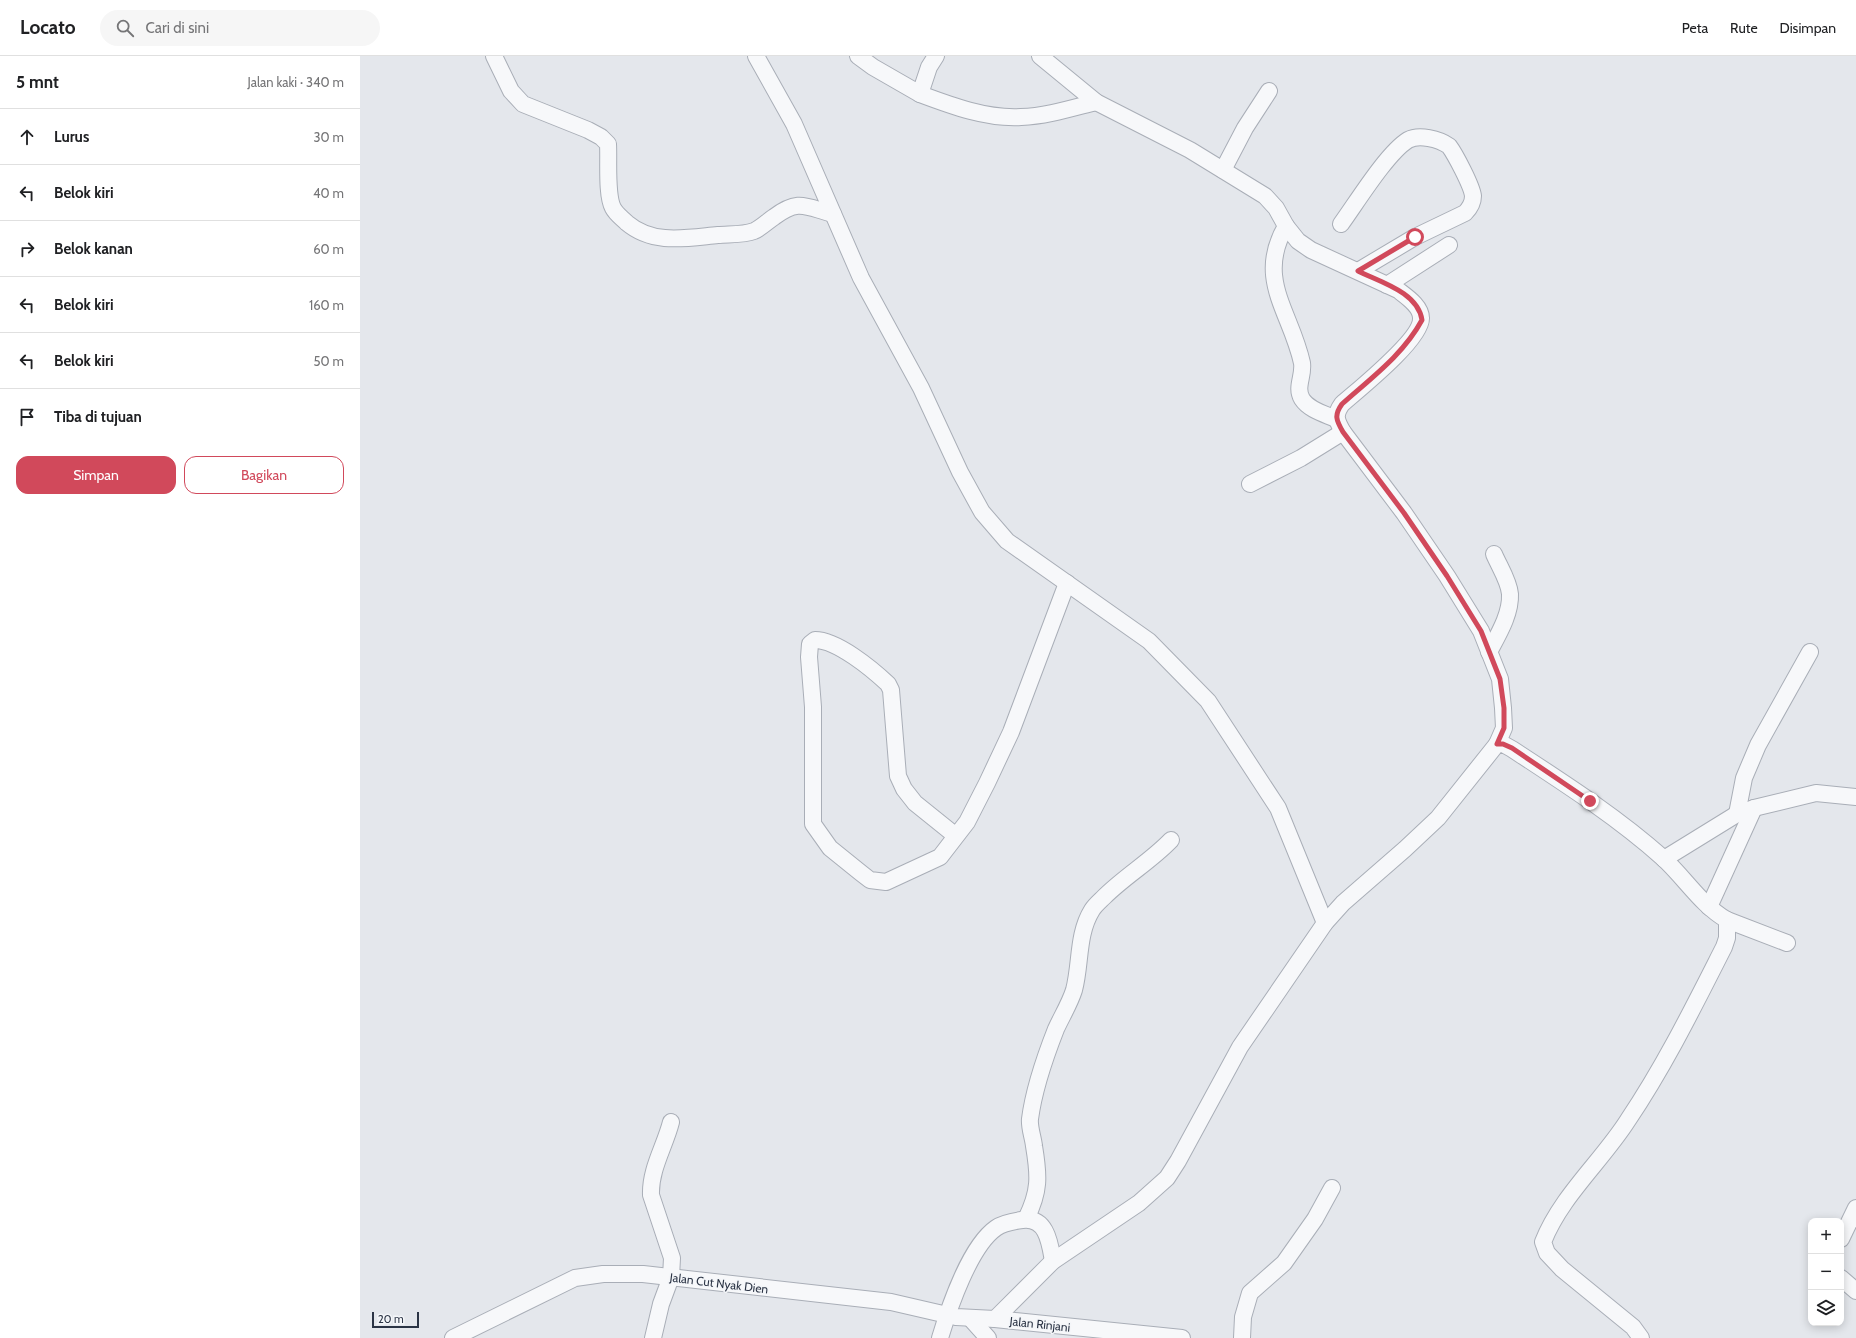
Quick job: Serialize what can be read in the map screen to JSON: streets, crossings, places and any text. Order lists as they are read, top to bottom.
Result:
{
  "streets": {
    "street": ["Jalan Cut Nyak Dien", "Jalan Rinjani"]
  },
  "crossings": [
    ["Jalan Cut Nyak Dien", "Jalan Rinjani"]
  ],
  "scale_bar": "20 m",
  "page": {
    "header": "Locato",
    "search": "Cari di sini",
    "nav": ["Peta", "Rute", "Disimpan"],
    "heading": ["5 mnt", "Jalan kaki · 340 m"],
    "list": [
      ["Lurus", "30 m"],
      ["Belok kiri", "40 m"],
      ["Belok kanan", "60 m"],
      ["Belok kiri", "160 m"],
      ["Belok kiri", "50 m"],
      "Tiba di tujuan"
    ],
    "buttons": ["Simpan", "Bagikan"],
    "map_buttons": ["+", "−"],
    "scale": "20 m"
  }
}
